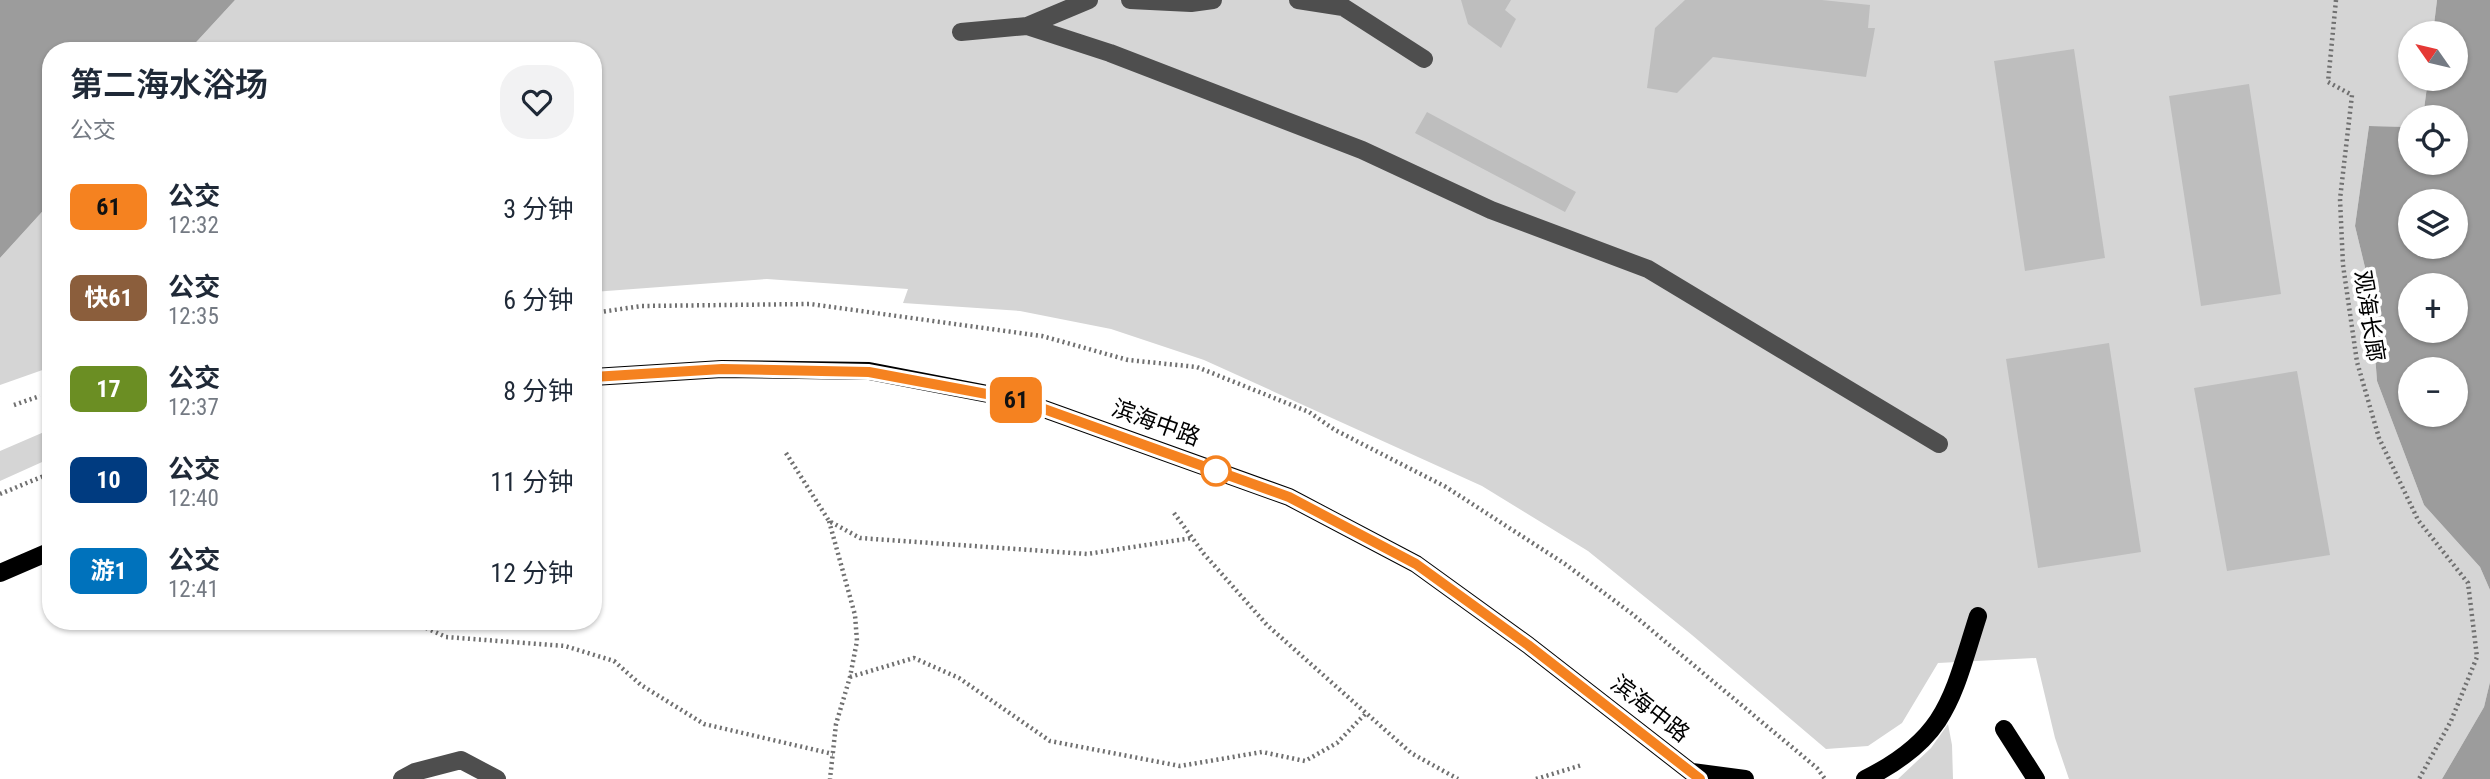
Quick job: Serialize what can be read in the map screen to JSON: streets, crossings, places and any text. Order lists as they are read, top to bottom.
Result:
{
  "streets": {
    "main road": ["滨海中路"],
    "path": ["观海长廊"]
  },
  "lines": ["bus line 61"],
  "north": "top left",
  "page": {
    "on_map": "61",
    "map_buttons": ["+", "−"],
    "heading": ["第二海水浴场", "公交"],
    "list": [
      {
        "mark": "61",
        "name": "公交",
        "note": "12:32",
        "value": "3 分钟"
      },
      {
        "mark": "快61",
        "name": "公交",
        "note": "12:35",
        "value": "6 分钟"
      },
      {
        "mark": "17",
        "name": "公交",
        "note": "12:37",
        "value": "8 分钟"
      },
      {
        "mark": "10",
        "name": "公交",
        "note": "12:40",
        "value": "11 分钟"
      },
      {
        "mark": "游1",
        "name": "公交",
        "note": "12:41",
        "value": "12 分钟"
      }
    ]
  }
}
